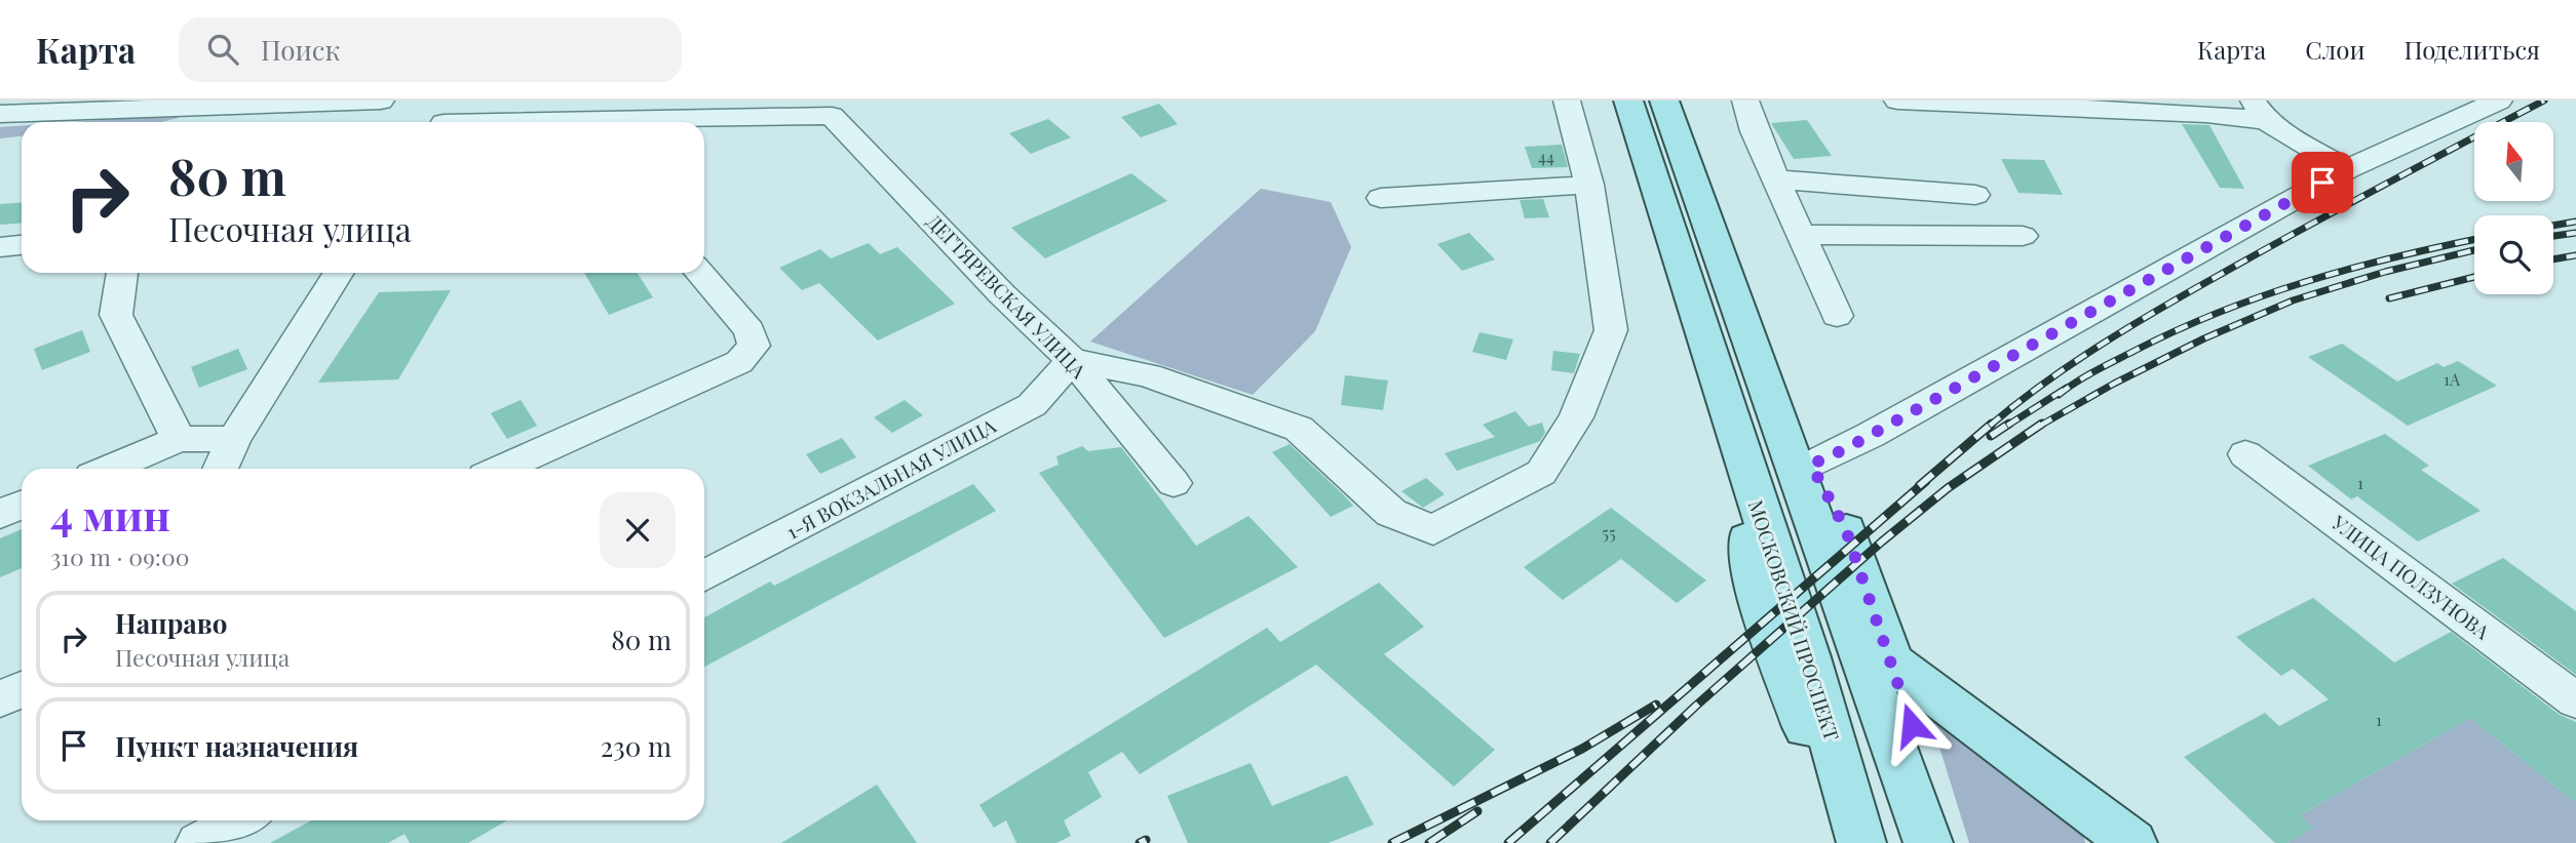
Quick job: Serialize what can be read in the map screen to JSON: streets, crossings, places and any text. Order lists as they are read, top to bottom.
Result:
{
  "streets": {
    "main road": ["МОСКОВСКИЙ ПРОСПЕКТ"],
    "street": ["ДЕГТЯРЕВСКАЯ УЛИЦА", "1-Я ВОКЗАЛЬНАЯ УЛИЦА", "УЛИЦА ПОЛЗУНОВА"]
  },
  "crossings": [
    ["ДЕГТЯРЕВСКАЯ УЛИЦА", "1-Я ВОКЗАЛЬНАЯ УЛИЦА"]
  ],
  "house_numbers": [
    "44",
    "1А",
    "1",
    "55",
    "1"
  ],
  "north": "top",
  "page": {
    "header": "Карта",
    "search": "Поиск",
    "nav": ["Карта", "Слои", "Поделиться"],
    "turn": ["80 m", "Песочная улица"],
    "heading": ["4 мин", "310 m · 09:00"],
    "list": [
      {
        "name": "Направо",
        "note": "Песочная улица",
        "value": "80 m"
      },
      {
        "name": "Пункт назначения",
        "value": "230 m"
      }
    ]
  }
}
